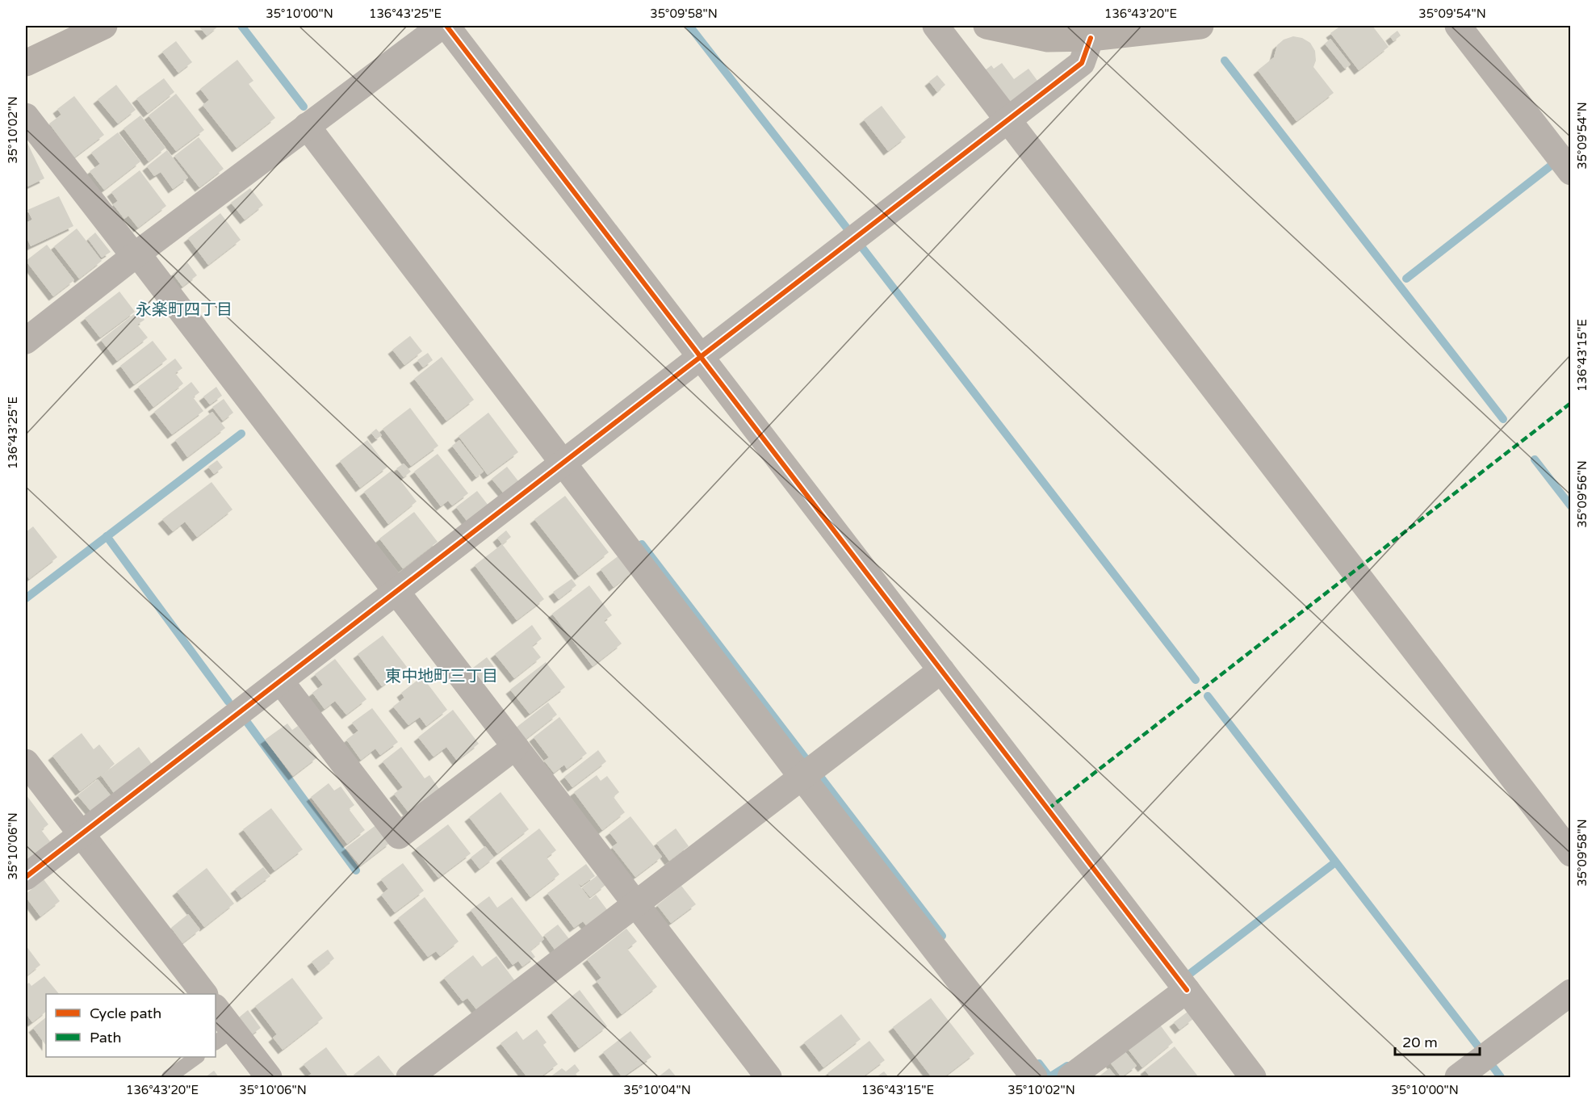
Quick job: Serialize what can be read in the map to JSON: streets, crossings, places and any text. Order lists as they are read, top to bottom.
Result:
{
  "districts": ["永楽町四丁目", "東中地町三丁目"],
  "legend": ["Cycle path", "Path"],
  "scale_bar": "20 m",
  "coordinates": [
    "35°10'00\"N",
    "136°43'25\"E",
    "35°09'58\"N",
    "136°43'20\"E",
    "35°09'54\"N",
    "35°10'02\"N",
    "136°43'15\"E",
    "35°09'56\"N",
    "35°10'06\"N",
    "35°10'04\"N"
  ]
}
